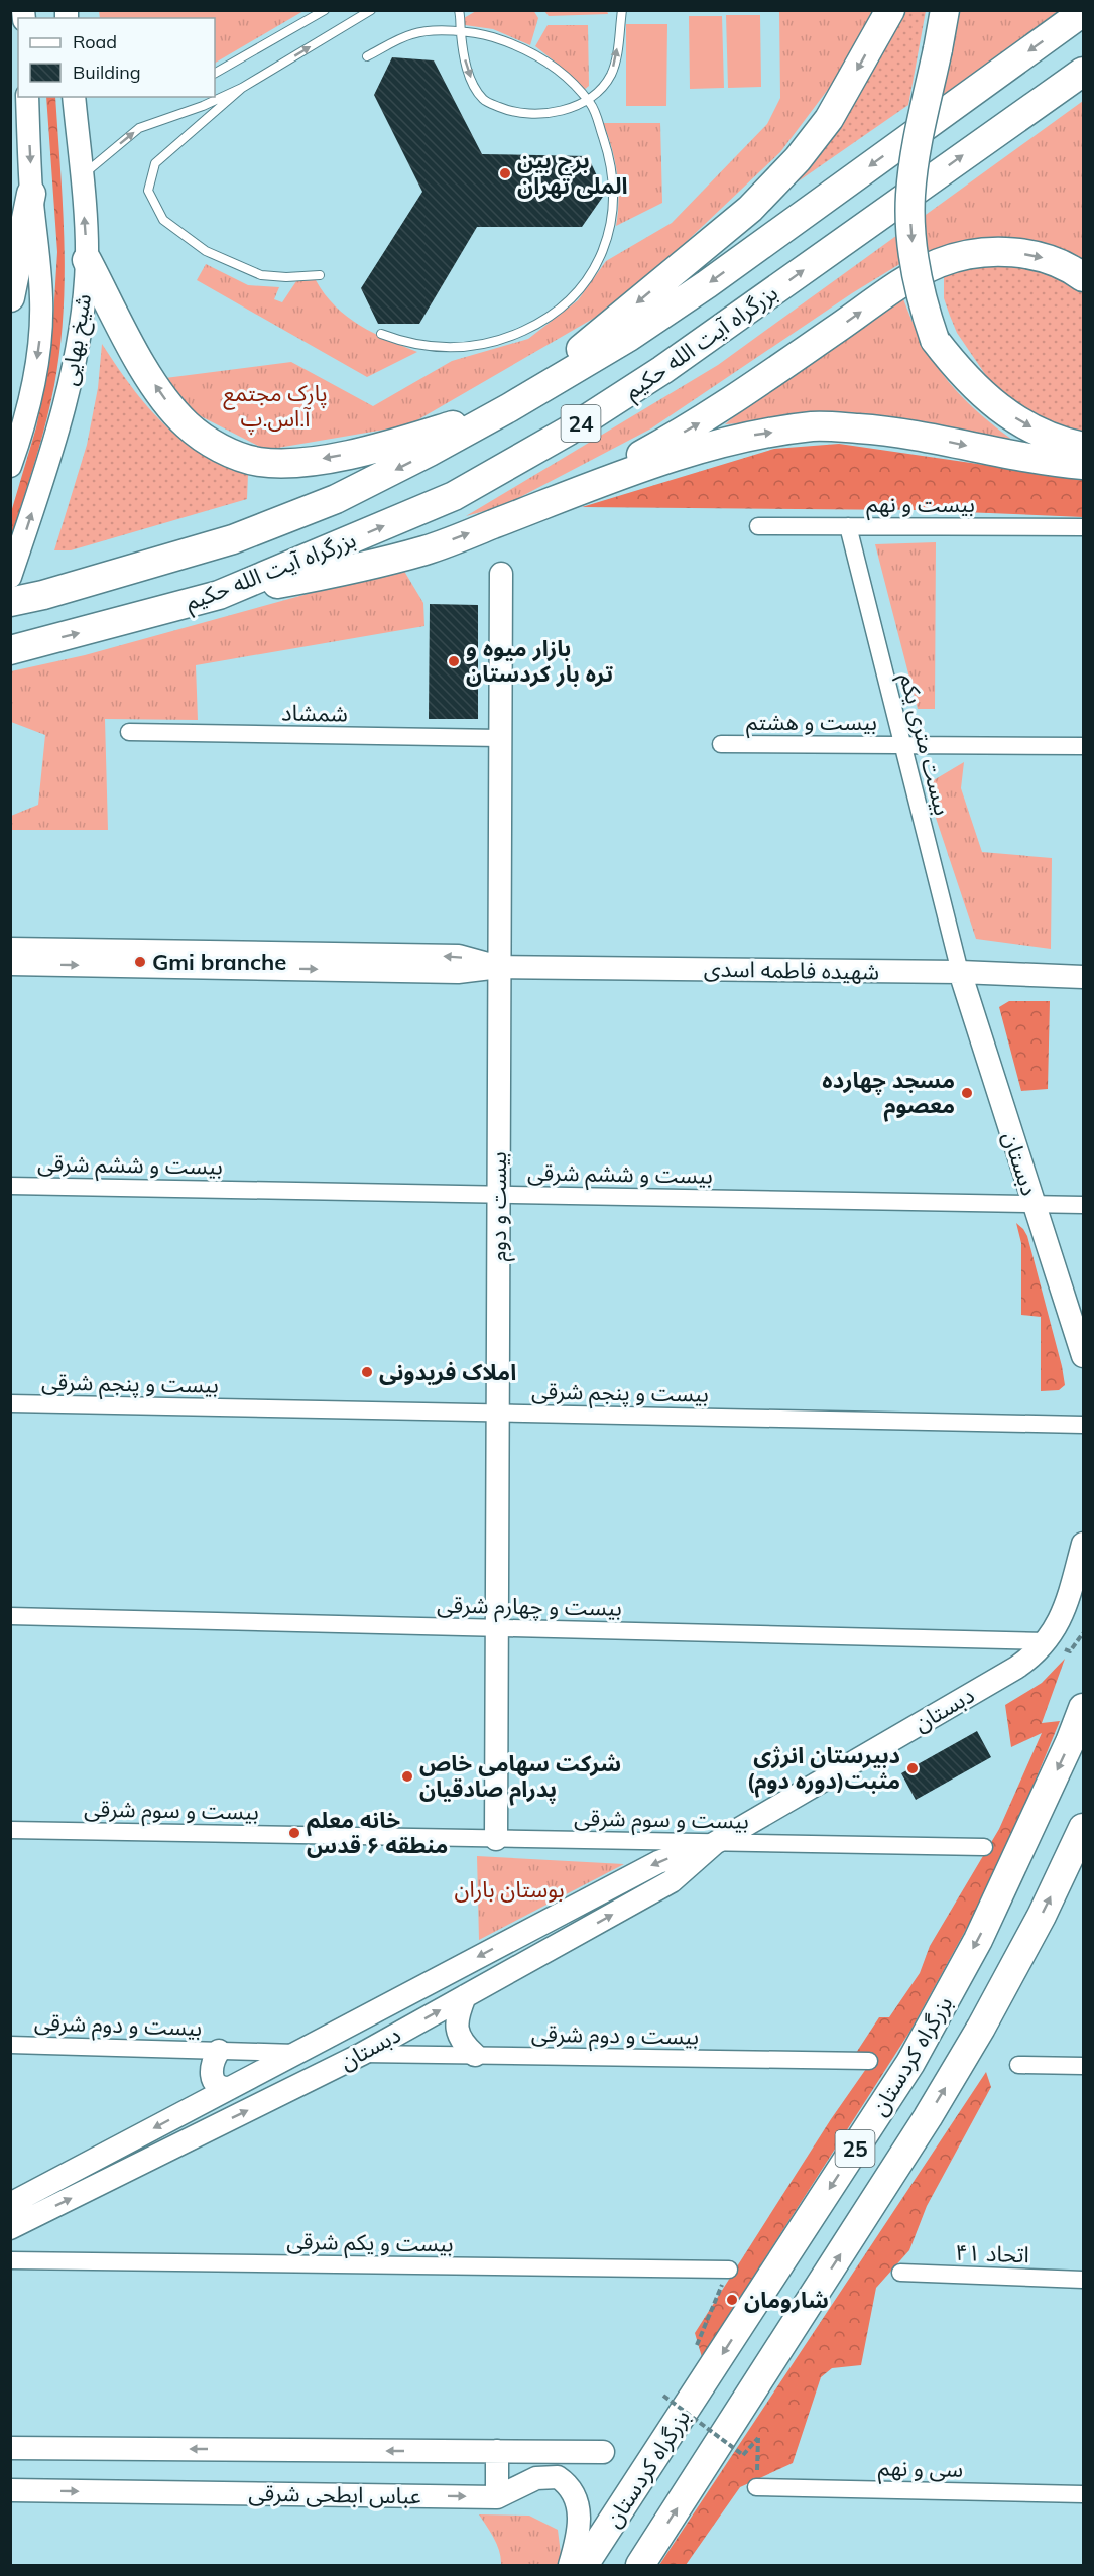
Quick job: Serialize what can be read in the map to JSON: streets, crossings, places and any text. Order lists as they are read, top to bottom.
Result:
{
  "streets": {
    "highway": [
      "بزرگراه آیت الله حکیم",
      "24",
      "بزرگراه کردستان",
      "25"
    ],
    "street": [
      "شیخ بهایی",
      "بیست و نهم",
      "شمشاد",
      "بیست و هشتم",
      "بیست متری یکم",
      "شهیده فاطمه اسدی",
      "دبستان",
      "بیست و ششم شرقی",
      "بیست و دوم",
      "بیست و پنجم شرقی",
      "بیست و چهارم شرقی",
      "بیست و سوم شرقی",
      "بیست و دوم شرقی",
      "بیست و یکم شرقی",
      "اتحاد ۴۱",
      "سی و نهم",
      "عباس ابطحی شرقی"
    ]
  },
  "crossings": [
    ["بیست و نهم", "بیست متری یکم"],
    ["شمشاد", "بیست و دوم"],
    ["بیست و هشتم", "بیست متری یکم"],
    ["بیست متری یکم", "شهیده فاطمه اسدی"],
    ["بیست متری یکم", "دبستان"],
    ["شهیده فاطمه اسدی", "دبستان"],
    ["شهیده فاطمه اسدی", "بیست و دوم"],
    ["دبستان", "بیست و ششم شرقی"],
    ["دبستان", "بیست و چهارم شرقی"],
    ["دبستان", "بیست و سوم شرقی"],
    ["دبستان", "بیست و دوم شرقی"],
    ["بیست و ششم شرقی", "بیست و دوم"],
    ["بیست و دوم", "بیست و پنجم شرقی"],
    ["بیست و دوم", "بیست و چهارم شرقی"],
    ["بیست و دوم", "بیست و سوم شرقی"]
  ],
  "parks": ["پارک مجتمع آ.اس.پ", "بوستان باران"],
  "places": [
    "برج بین الملی تهران",
    "بازار میوه و تره بار کردستان",
    "Gmi branche",
    "مسجد چهارده معصوم",
    "املاک فریدونی",
    "دبیرستان انرژی مثبت(دوره دوم)",
    "شرکت سهامی خاص پدرام صادقیان",
    "خانه معلم منطقه ۶ قدس",
    "شارومان"
  ],
  "legend": ["Road", "Building"]
}
